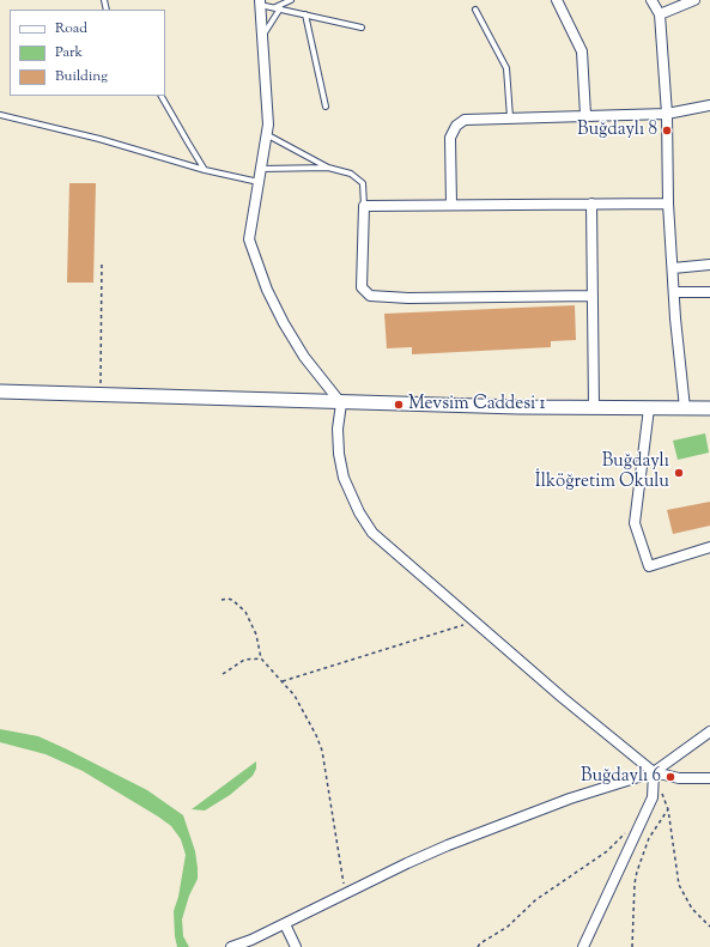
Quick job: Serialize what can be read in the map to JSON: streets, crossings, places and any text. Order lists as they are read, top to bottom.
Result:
{
  "places": [
    "Buğdaylı 8",
    "Mevsim Caddesi 1",
    "Buğdaylı İlköğretim Okulu",
    "Buğdaylı 6"
  ],
  "legend": ["Road", "Park", "Building"]
}
